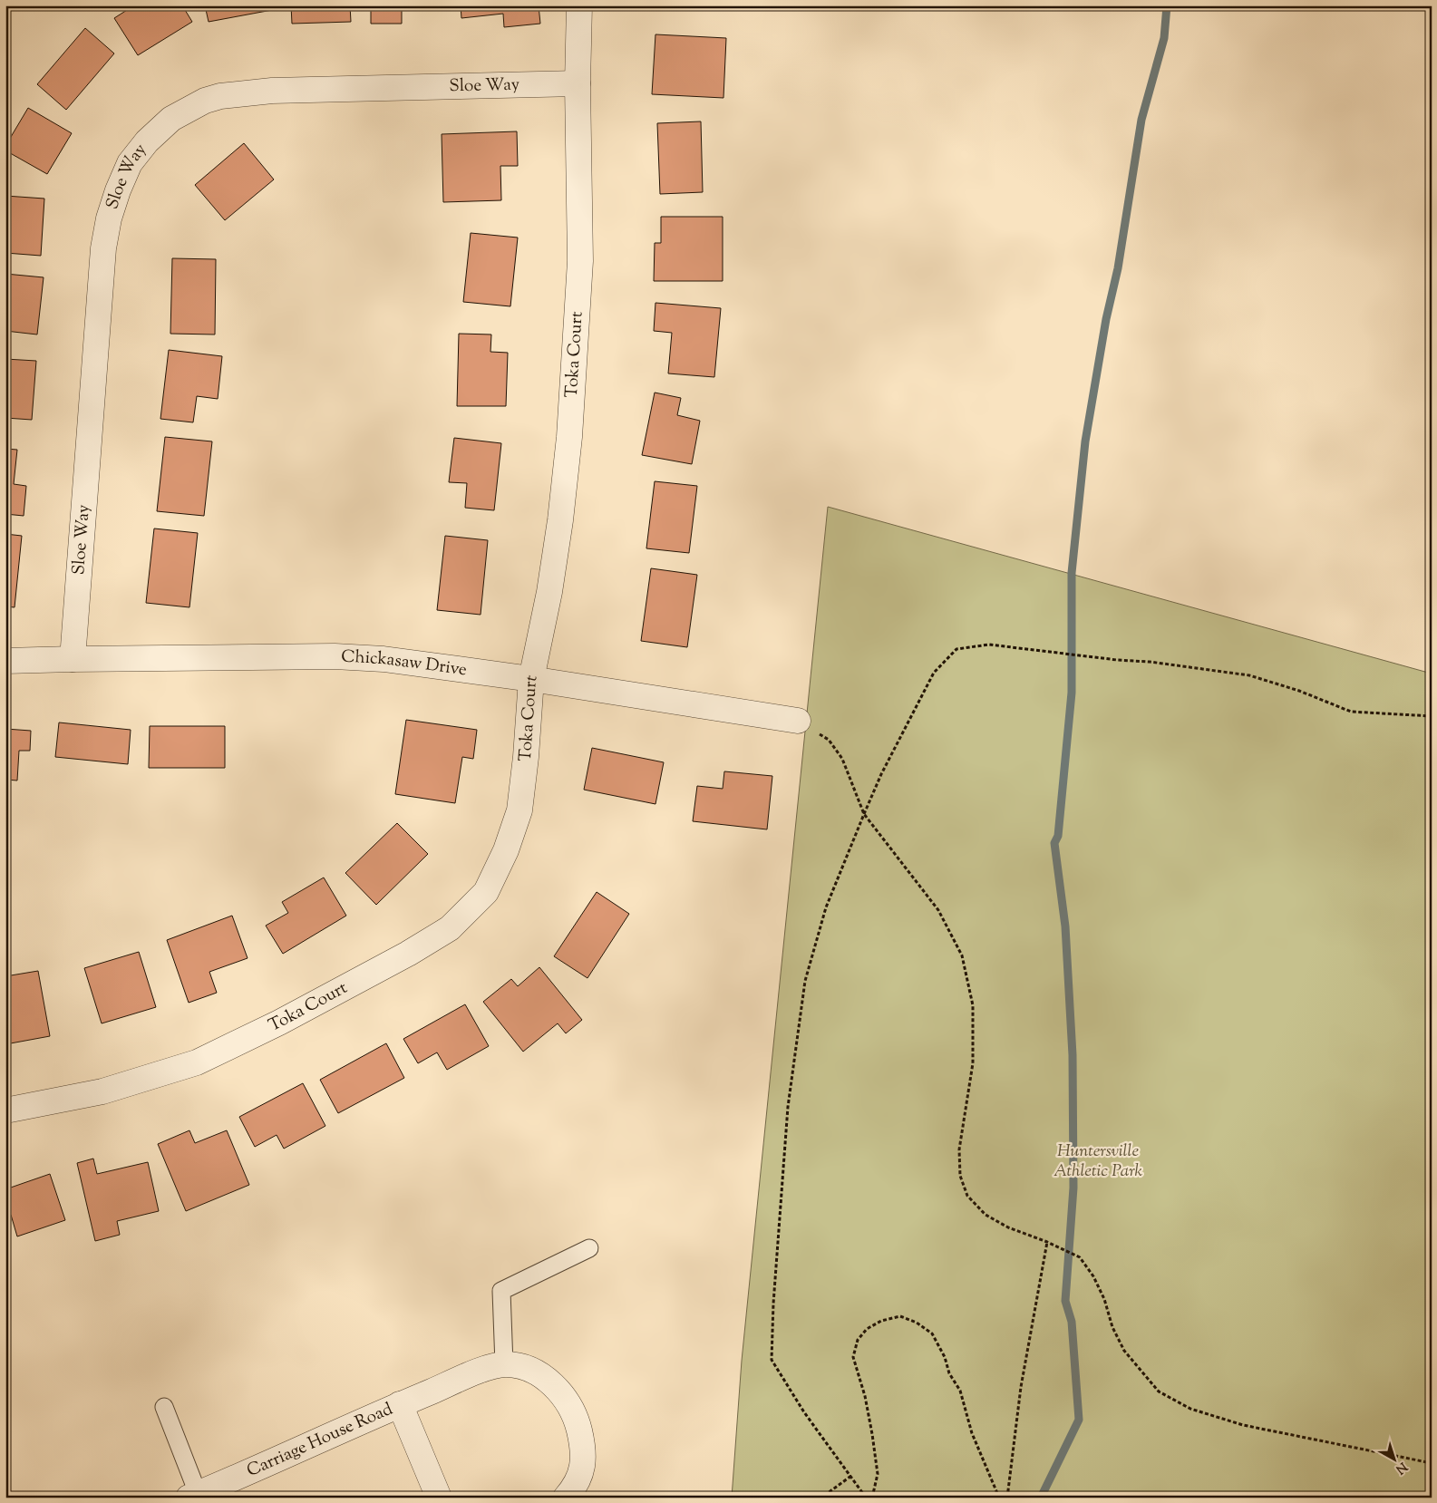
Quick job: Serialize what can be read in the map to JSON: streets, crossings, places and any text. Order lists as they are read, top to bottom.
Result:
{
  "streets": {
    "street": [
      "Sloe Way",
      "Toka Court",
      "Chickasaw Drive",
      "Carriage House Road"
    ]
  },
  "crossings": [
    ["Sloe Way", "Toka Court"],
    ["Sloe Way", "Chickasaw Drive"],
    ["Toka Court", "Chickasaw Drive"]
  ],
  "parks": ["Huntersville Athletic Park"],
  "north": "bottom right"
}
